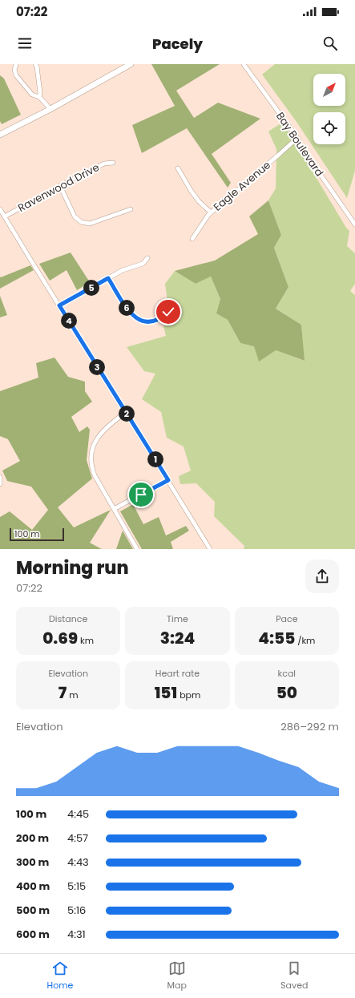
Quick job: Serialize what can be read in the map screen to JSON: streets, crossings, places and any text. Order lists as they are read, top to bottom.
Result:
{
  "streets": {
    "street": ["Bay Boulevard", "Eagle Avenue", "Ravenwood Drive"]
  },
  "crossings": [
    ["Bay Boulevard", "Eagle Avenue"]
  ],
  "scale_bar": "100 m",
  "north": "top right",
  "page": {
    "status": "07:22",
    "header": "Pacely",
    "pins": [
      "5",
      "6",
      "4",
      "3",
      "2",
      "1"
    ],
    "scale": "100 m",
    "heading": ["Morning run", "07:22"],
    "stats": [
      ["Distance", "0.69 km"],
      ["Time", "3:24"],
      ["Pace", "4:55 /km"],
      ["Elevation", "7 m"],
      ["Heart rate", "151 bpm"],
      ["kcal", "50"]
    ],
    "chart": ["Elevation", "286–292 m"],
    "list": [
      {
        "name": "100 m",
        "note": "4:45"
      },
      {
        "name": "200 m",
        "note": "4:57"
      },
      {
        "name": "300 m",
        "note": "4:43"
      },
      {
        "name": "400 m",
        "note": "5:15"
      },
      {
        "name": "500 m",
        "note": "5:16"
      },
      {
        "name": "600 m",
        "note": "4:31"
      }
    ],
    "tabs": ["Home", "Map", "Saved"]
  }
}
